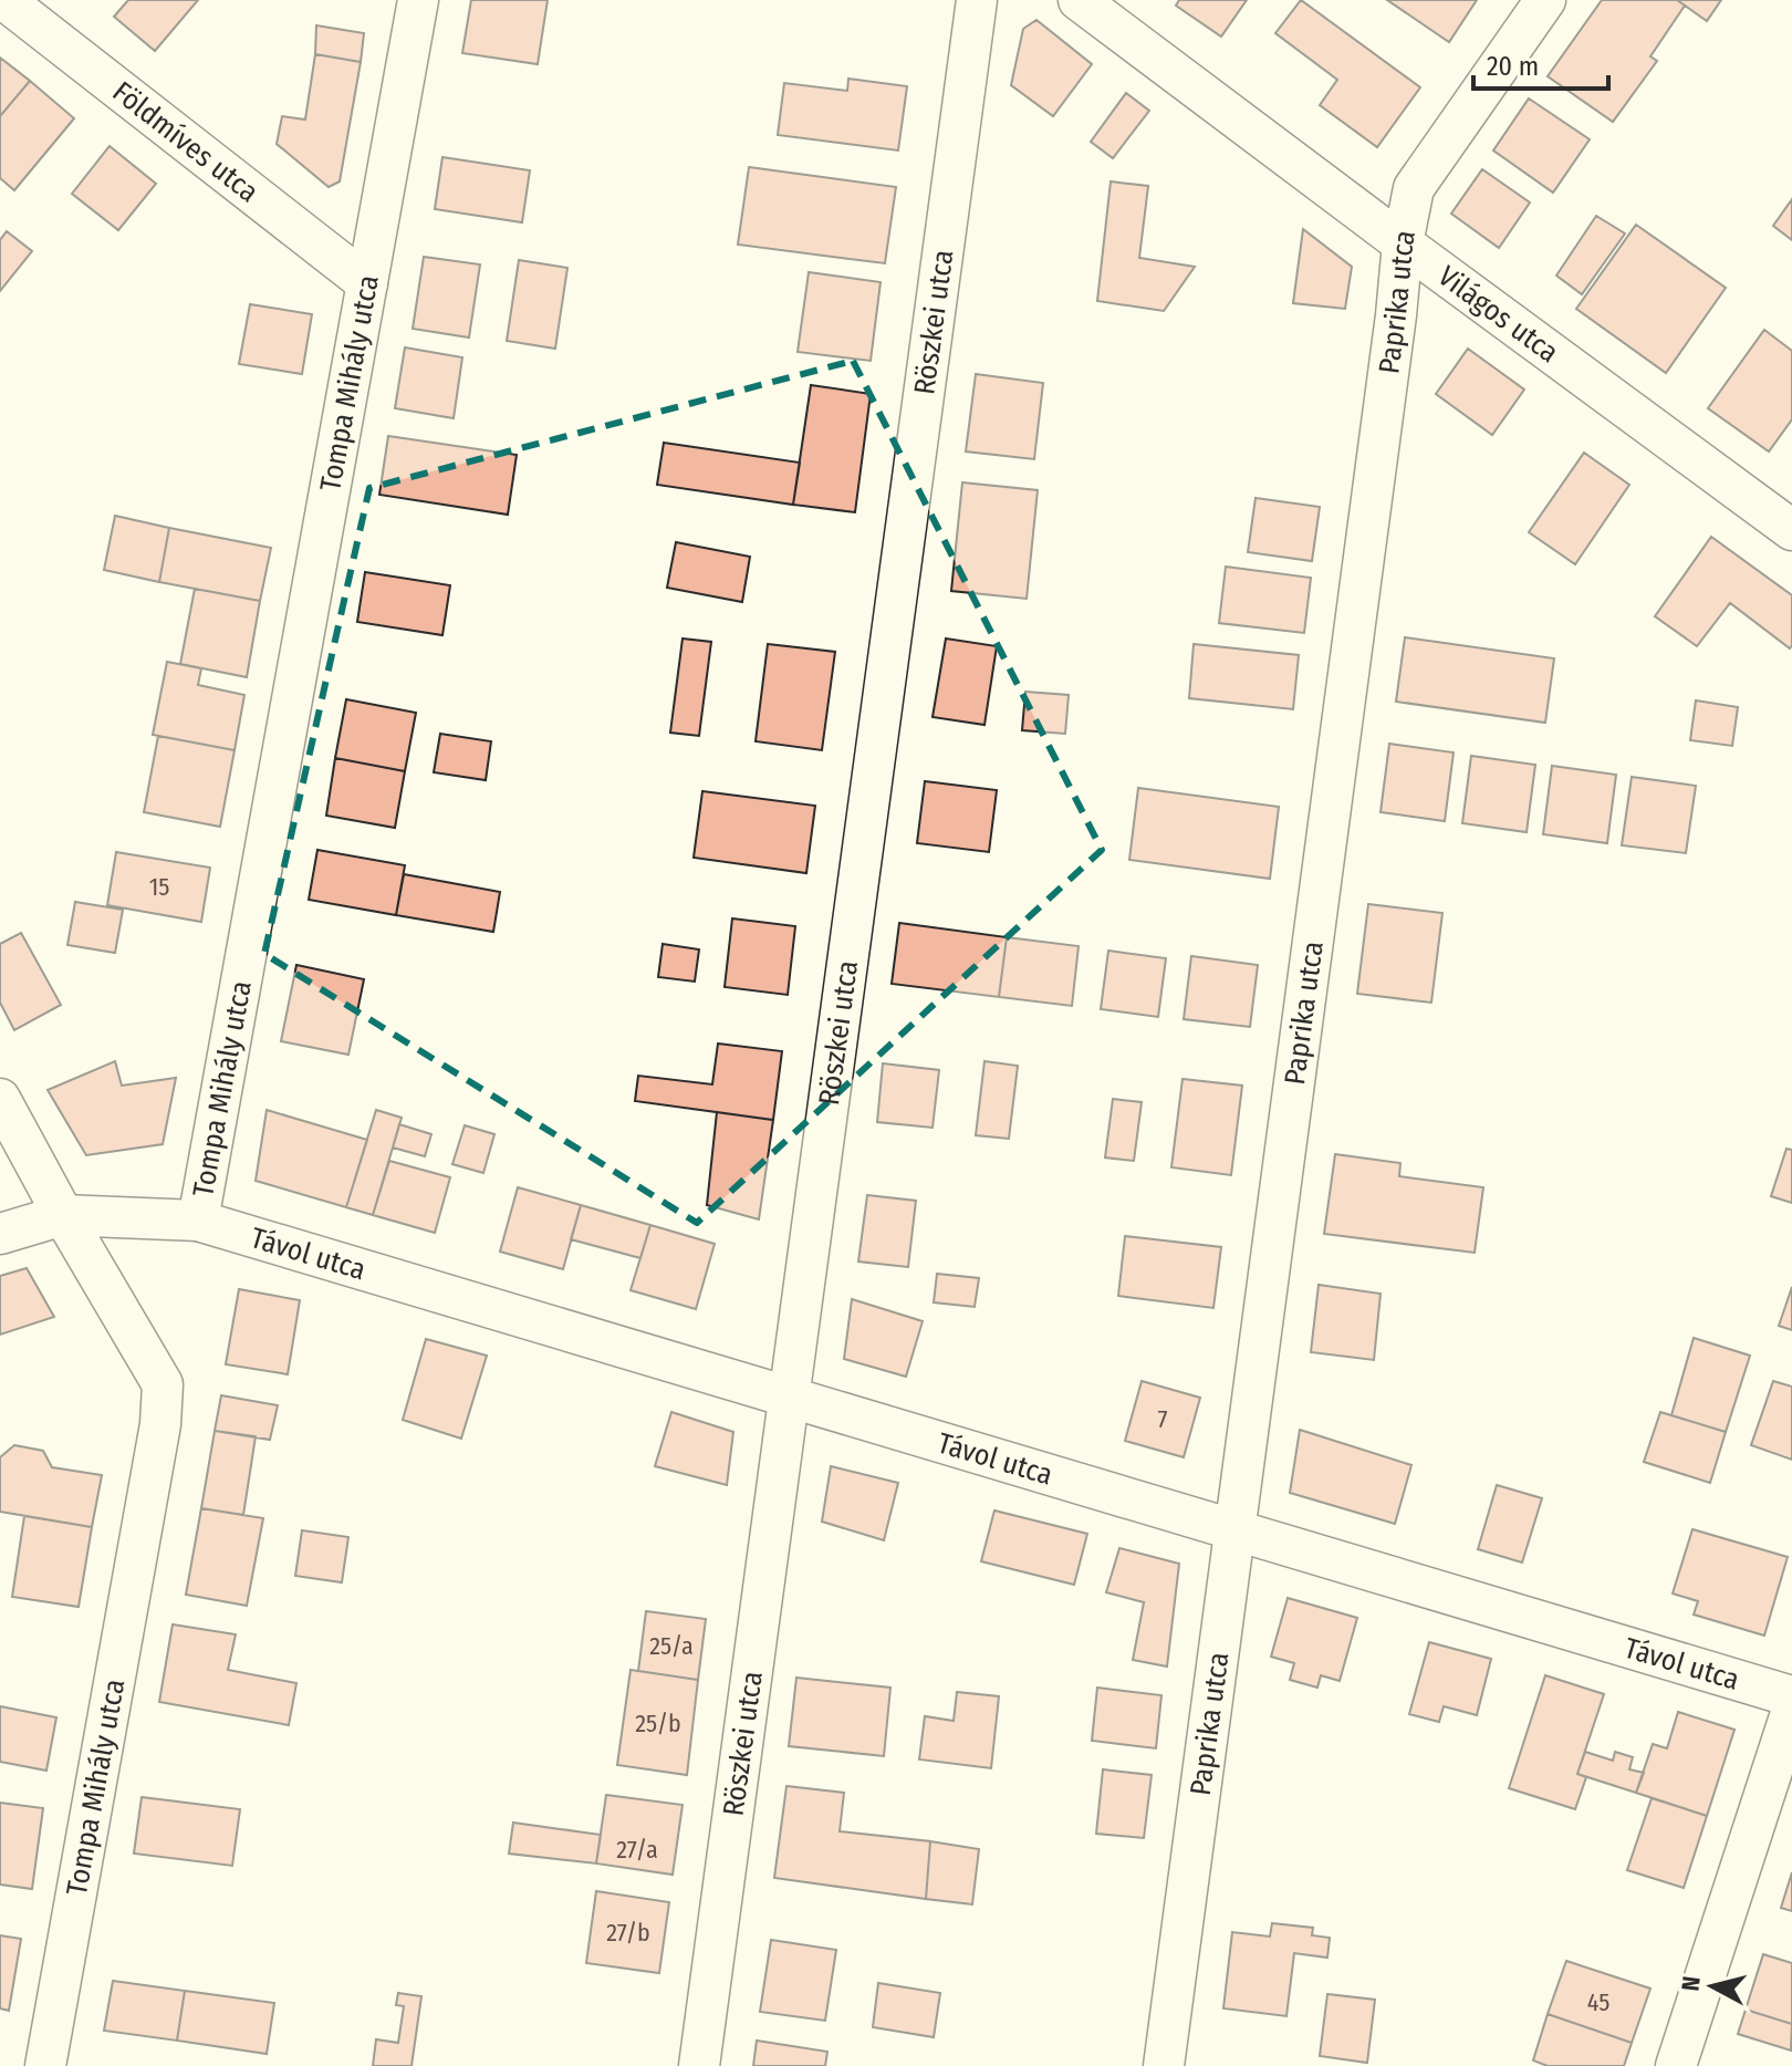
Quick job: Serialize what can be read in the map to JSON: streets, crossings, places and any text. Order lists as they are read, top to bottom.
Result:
{
  "streets": {
    "street": [
      "Földmíves utca",
      "Paprika utca",
      "Világos utca",
      "Röszkei utca",
      "Tompa Mihály utca",
      "Távol utca"
    ]
  },
  "crossings": [
    ["Földmíves utca", "Tompa Mihály utca"],
    ["Paprika utca", "Világos utca"],
    ["Paprika utca", "Távol utca"],
    ["Röszkei utca", "Távol utca"],
    ["Tompa Mihály utca", "Távol utca"]
  ],
  "house_numbers": [
    "15",
    "7",
    "25/a",
    "25/b",
    "27/a",
    "27/b",
    "45"
  ],
  "scale_bar": "20 m",
  "north": "left"
}
